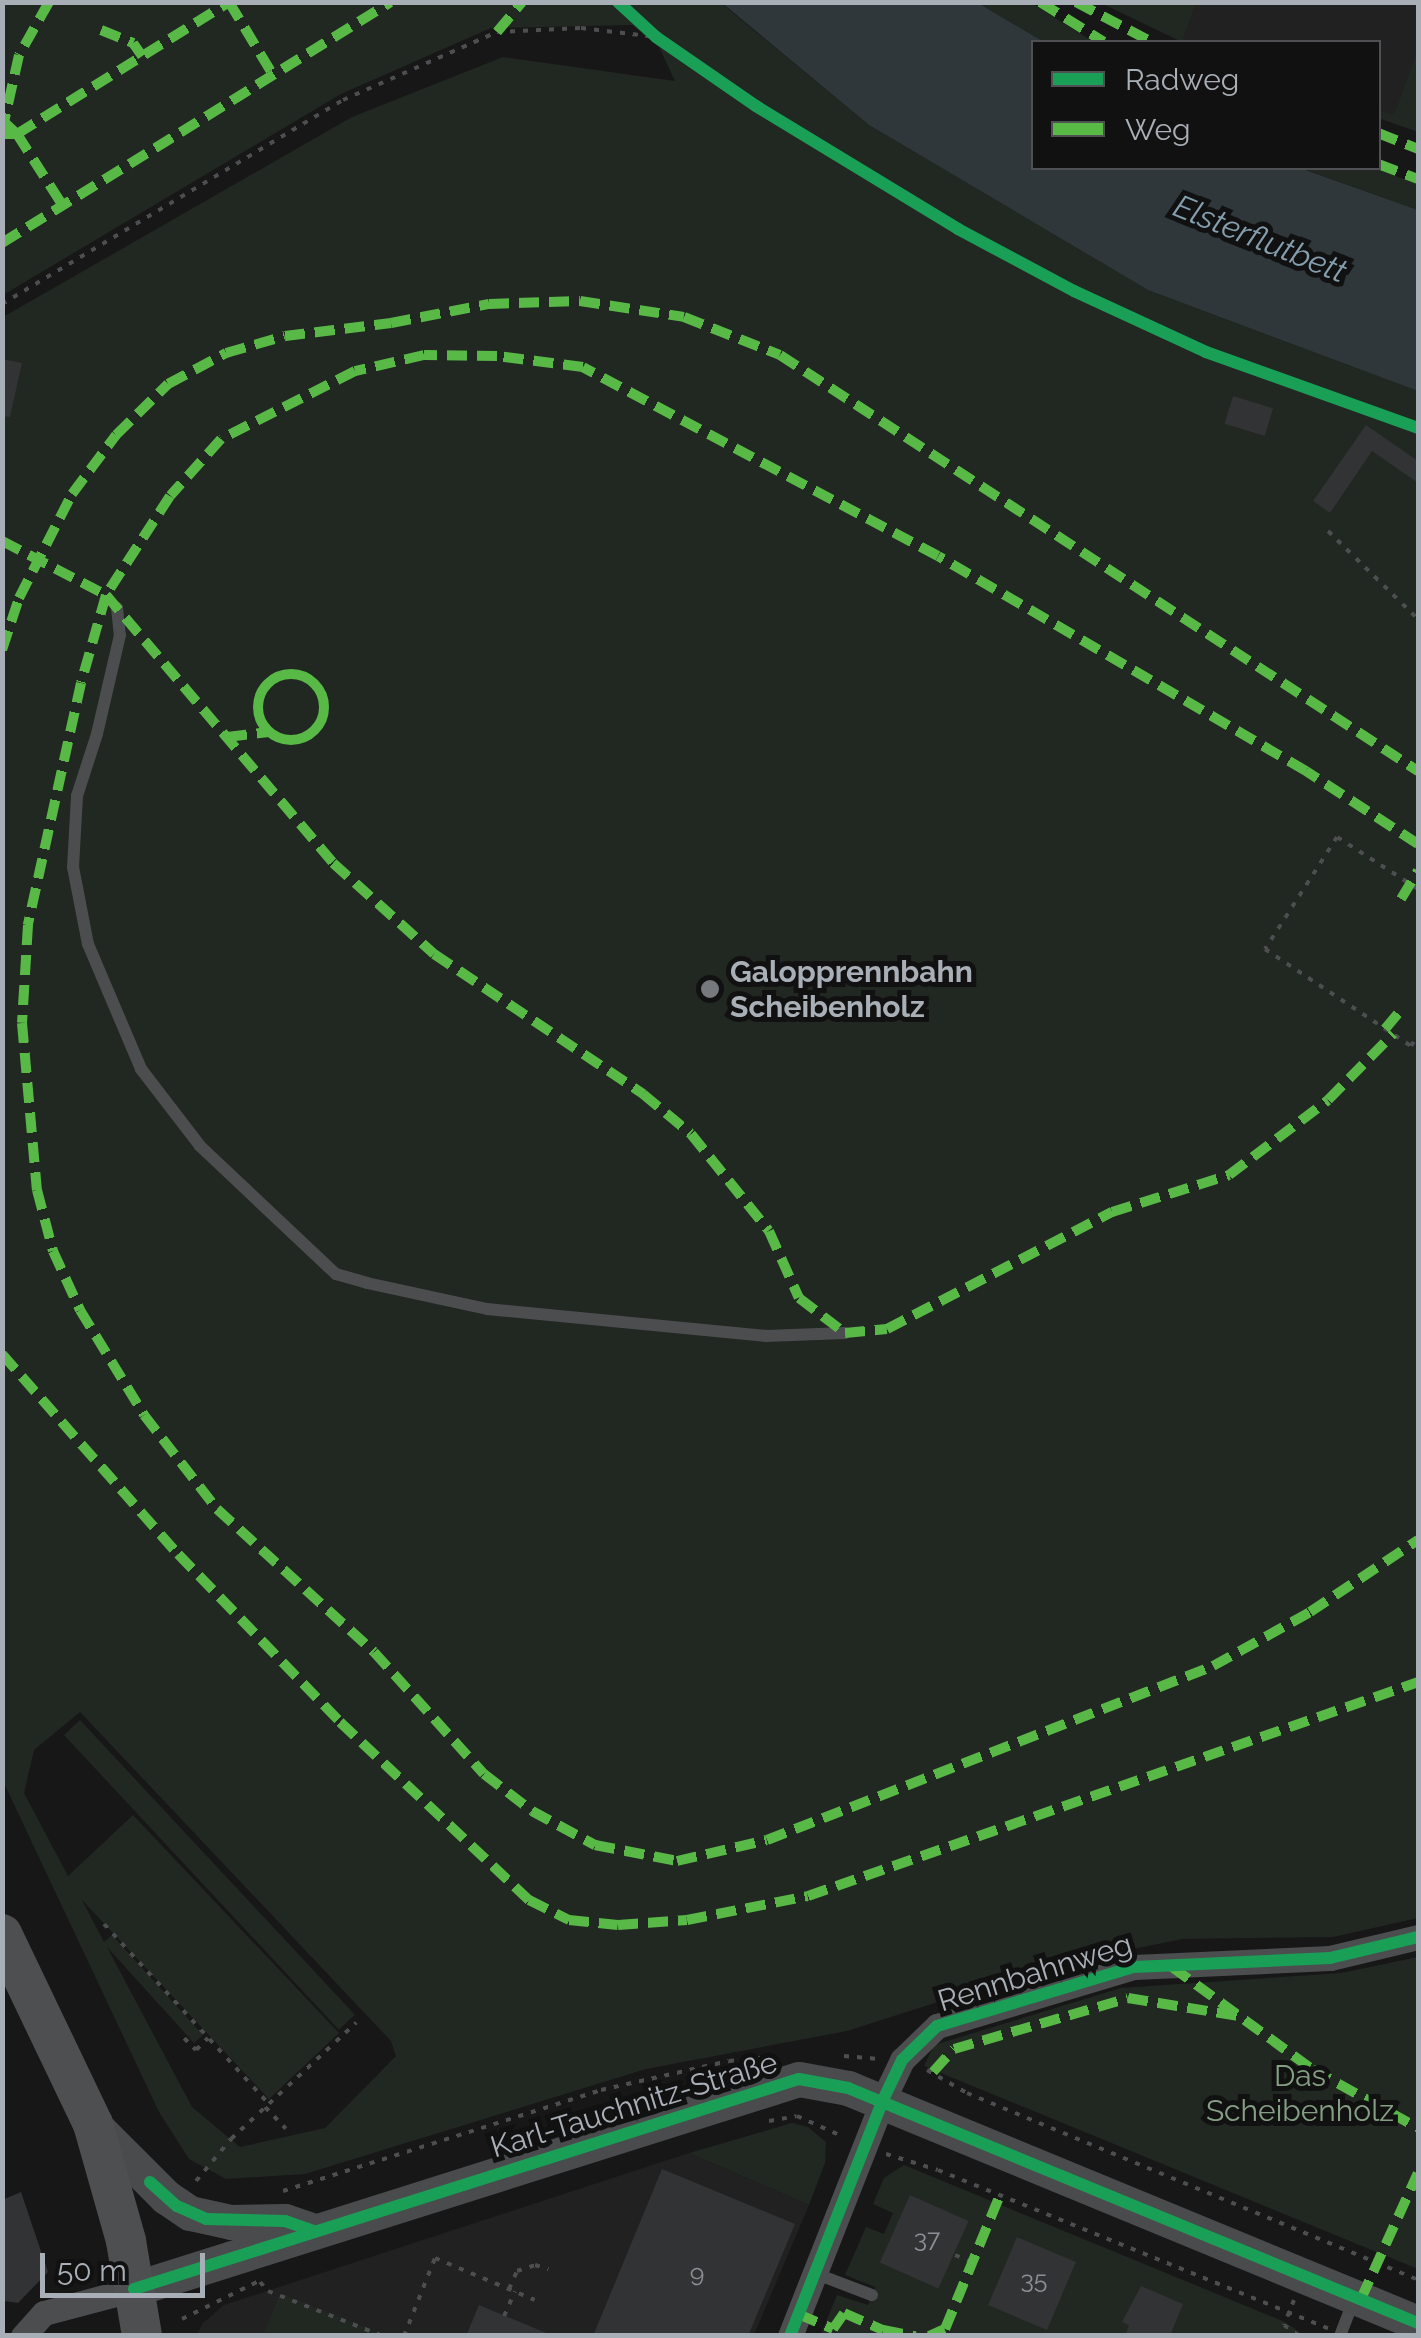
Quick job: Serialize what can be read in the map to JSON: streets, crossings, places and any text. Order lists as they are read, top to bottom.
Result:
{
  "streets": {
    "main road": ["Karl-Tauchnitz-Straße"],
    "street": ["Rennbahnweg"]
  },
  "crossings": [
    ["Rennbahnweg", "Karl-Tauchnitz-Straße"]
  ],
  "water": ["Elsterflutbett"],
  "parks": ["Das Scheibenholz"],
  "places": ["Galopprennbahn Scheibenholz"],
  "house_numbers": ["37", "9", "35"],
  "legend": ["Radweg", "Weg"],
  "scale_bar": "50 m"
}
